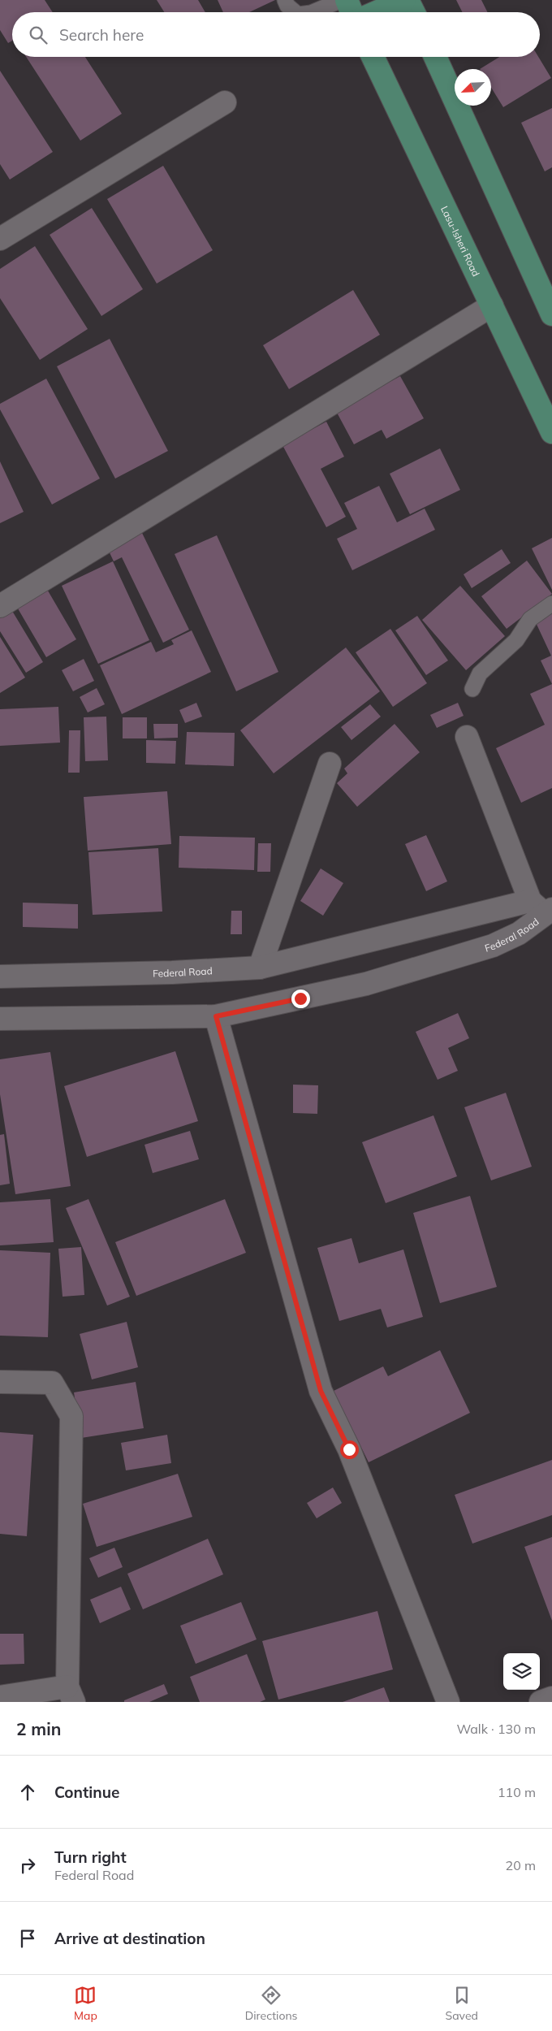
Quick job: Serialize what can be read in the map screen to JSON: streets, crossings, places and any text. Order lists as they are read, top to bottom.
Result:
{
  "streets": {
    "main road": ["Lasu-Isheri Road"],
    "street": ["Federal Road"]
  },
  "north": "bottom left",
  "page": {
    "search": "Search here",
    "heading": ["2 min", "Walk · 130 m"],
    "list": [
      ["Continue", "110 m"],
      ["Turn right", "Federal Road", "20 m"],
      "Arrive at destination"
    ],
    "nav": ["Map", "Directions", "Saved"]
  }
}
